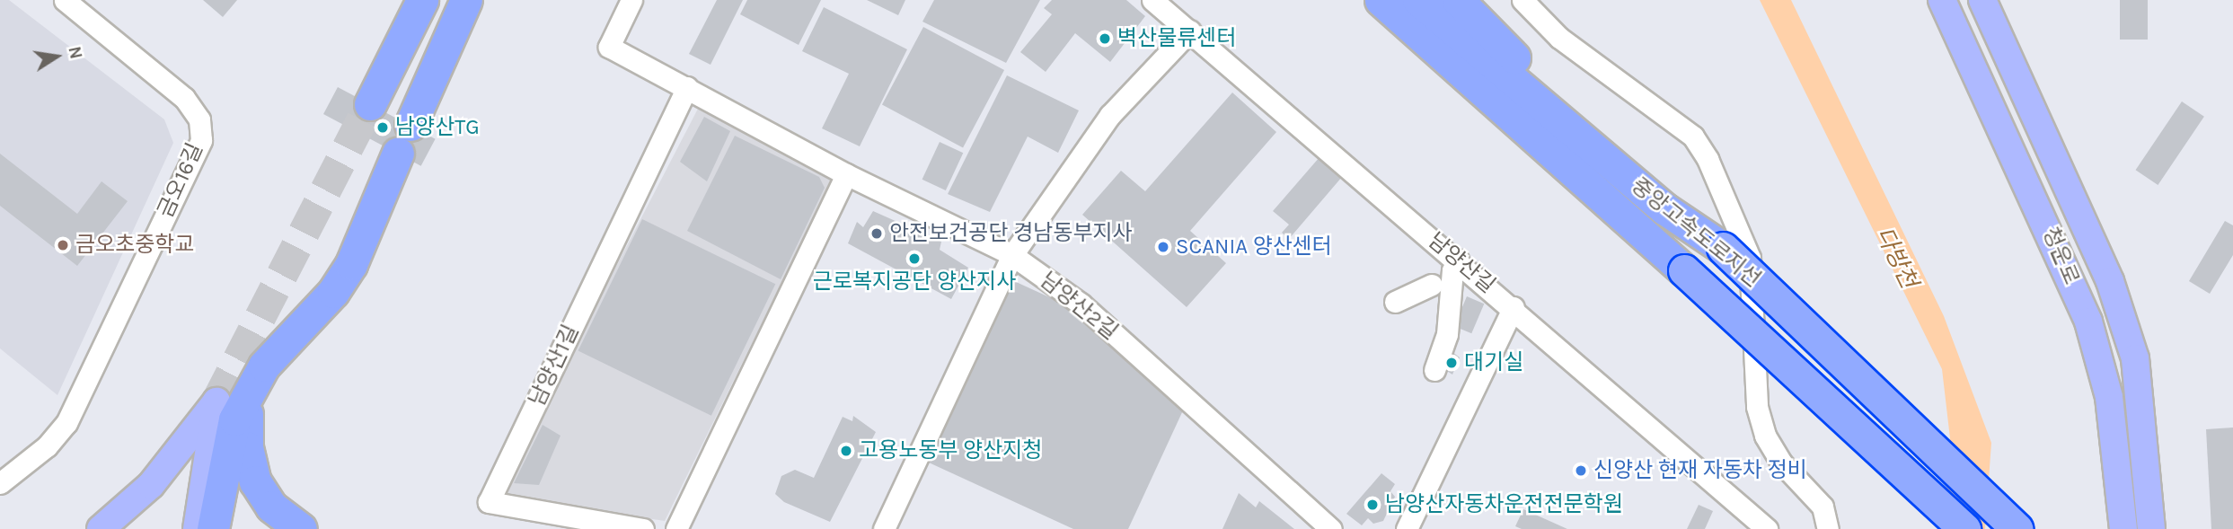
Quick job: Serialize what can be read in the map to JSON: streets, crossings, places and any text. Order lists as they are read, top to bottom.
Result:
{
  "streets": {
    "highway": ["중앙고속도로지선"],
    "main road": ["청운로"],
    "street": [
      "금오16길",
      "남양산길",
      "남양산2길",
      "남양산1길"
    ]
  },
  "crossings": [
    ["남양산2길", "남양산1길"]
  ],
  "water": ["다방천"],
  "places": [
    "벽산물류센터",
    "남양산TG",
    "안전보건공단 경남동부지사",
    "금오초중학교",
    "SCANIA 양산센터",
    "근로복지공단 양산지사",
    "대기실",
    "고용노동부 양산지청",
    "신양산 현재 자동차 정비",
    "남양산자동차운전전문학원"
  ],
  "north": "right"
}
